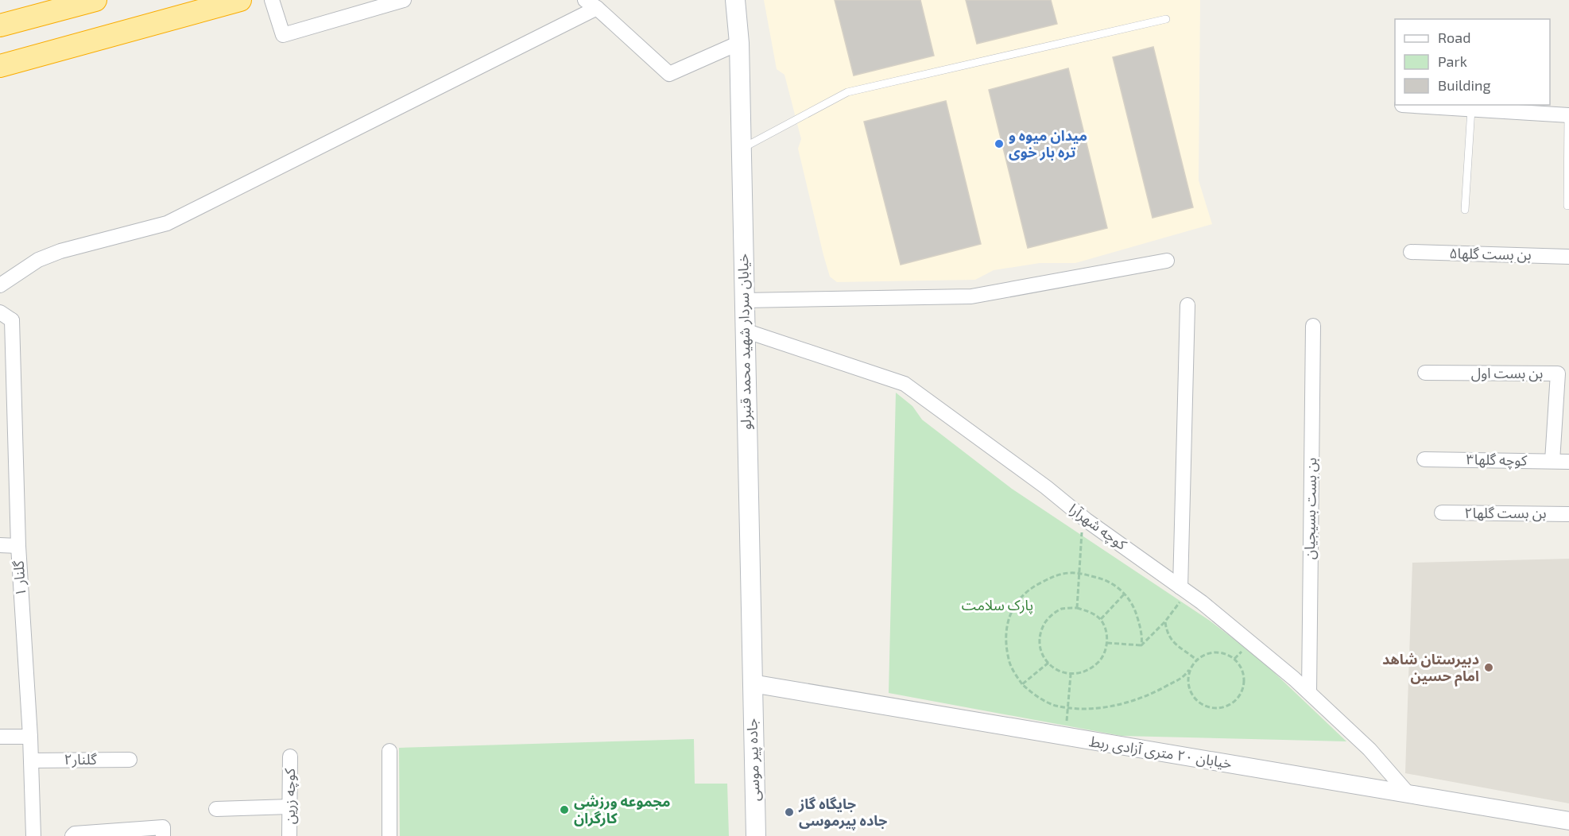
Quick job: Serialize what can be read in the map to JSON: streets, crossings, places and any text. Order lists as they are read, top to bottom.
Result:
{
  "streets": {
    "main road": ["خیابان سردار شهید محمد قنبرلو", "جاده پیر موسی"],
    "street": [
      "بن بست گلها۵",
      "بن بست اول",
      "کوچه گلها۳",
      "بن بست بسیجیان",
      "بن بست گلها۲",
      "کوچه شهرآرا",
      "۱ گلنار",
      "خیابان ۲۰ متری آزادی ربط",
      "گلنار۲",
      "کوچه زرین"
    ]
  },
  "crossings": [
    ["خیابان سردار شهید محمد قنبرلو", "کوچه شهرآرا"],
    ["خیابان سردار شهید محمد قنبرلو", "خیابان ۲۰ متری آزادی ربط"],
    ["خیابان سردار شهید محمد قنبرلو", "جاده پیر موسی"],
    ["بن بست اول", "کوچه گلها۳"],
    ["بن بست بسیجیان", "کوچه شهرآرا"],
    ["کوچه شهرآرا", "خیابان ۲۰ متری آزادی ربط"],
    ["۱ گلنار", "گلنار۲"],
    ["خیابان ۲۰ متری آزادی ربط", "جاده پیر موسی"]
  ],
  "parks": ["پارک سلامت"],
  "places": [
    "میدان میوه و تره بار خوی",
    "دبیرستان شاهد امام حسین",
    "مجموعه ورزشی کارگران",
    "جایگاه گاز جاده پیرموسی"
  ],
  "legend": ["Road", "Park", "Building"]
}
